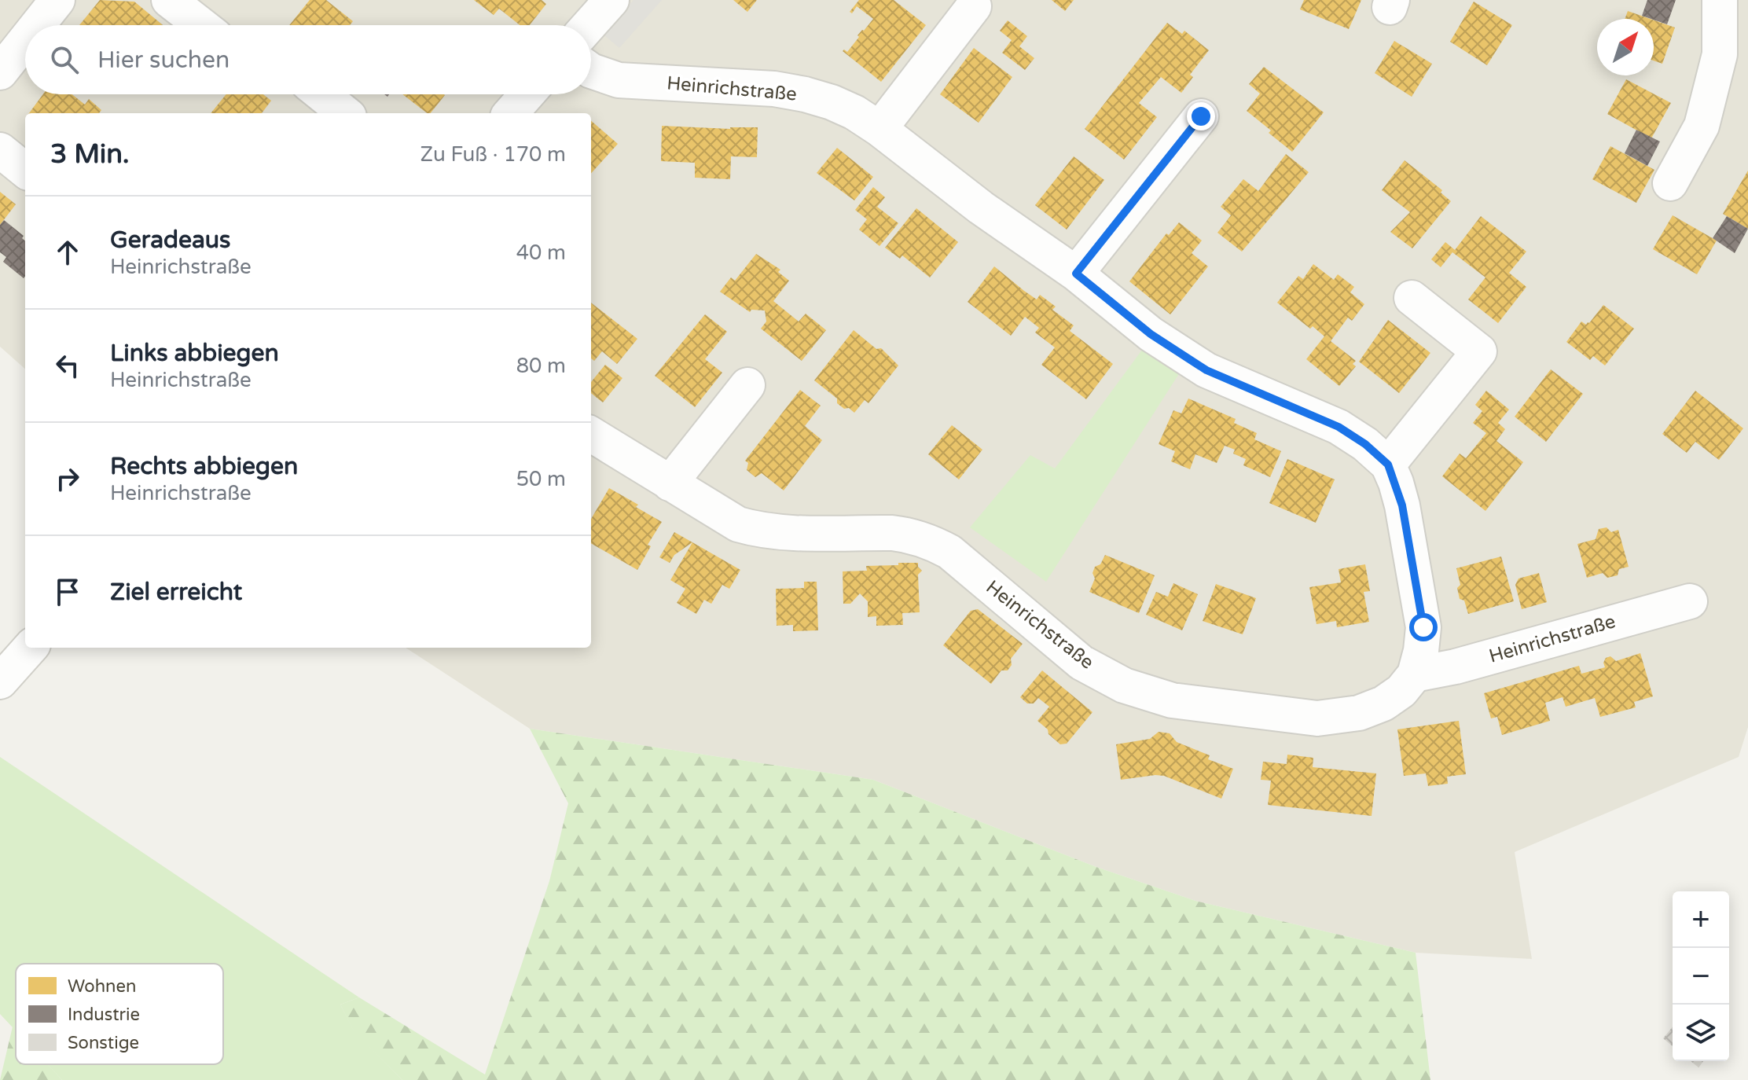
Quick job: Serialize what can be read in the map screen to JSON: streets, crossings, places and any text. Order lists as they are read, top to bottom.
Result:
{
  "streets": {
    "street": ["Heinrichstraße"]
  },
  "legend": ["Wohnen", "Industrie", "Sonstige"],
  "north": "top right",
  "page": {
    "search": "Hier suchen",
    "heading": ["3 Min.", "Zu Fuß · 170 m"],
    "list": [
      ["Geradeaus", "Heinrichstraße", "40 m"],
      ["Links abbiegen", "Heinrichstraße", "80 m"],
      ["Rechts abbiegen", "Heinrichstraße", "50 m"],
      "Ziel erreicht"
    ],
    "map_buttons": ["+", "−"]
  }
}
